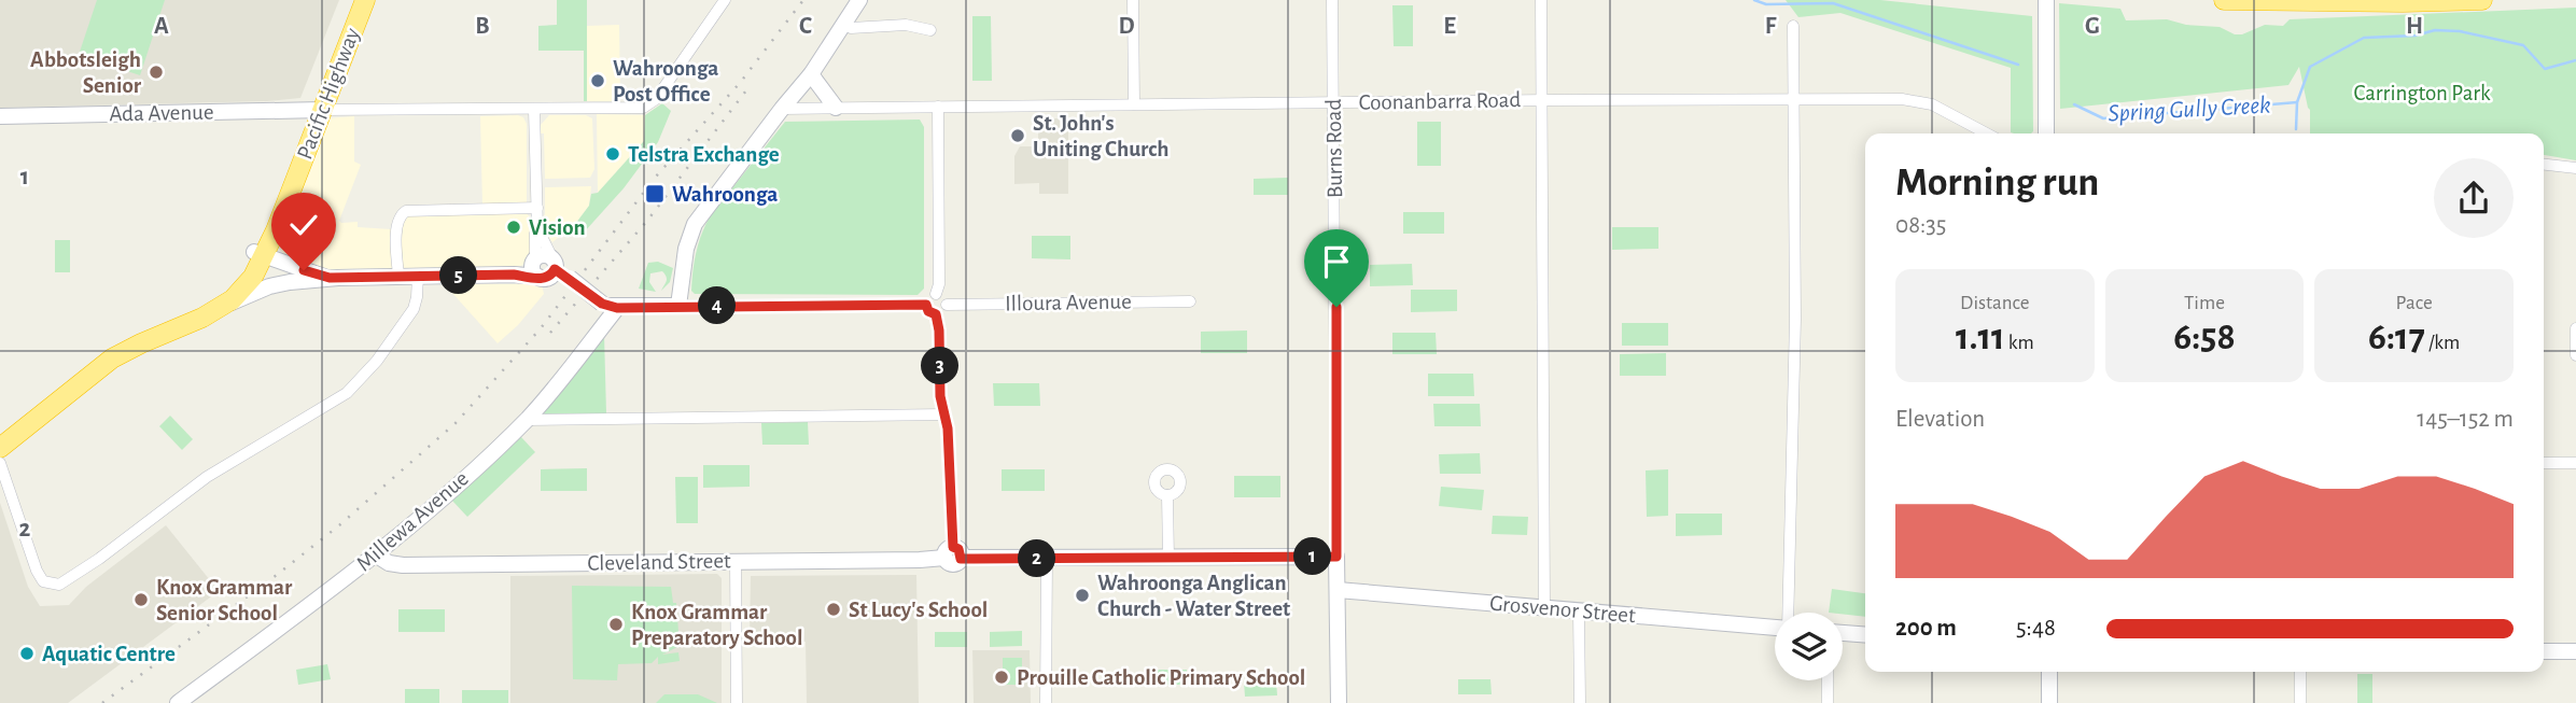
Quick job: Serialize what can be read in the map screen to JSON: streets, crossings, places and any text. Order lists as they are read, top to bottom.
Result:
{
  "streets": {
    "highway": ["Pacific Highway"],
    "street": [
      "Coonanbarra Road",
      "Ada Avenue",
      "Burns Road",
      "Illoura Avenue",
      "Millewa Avenue",
      "Cleveland Street",
      "Grosvenor Street"
    ]
  },
  "crossings": [
    ["Pacific Highway", "Ada Avenue"],
    ["Coonanbarra Road", "Burns Road"],
    ["Burns Road", "Cleveland Street"],
    ["Burns Road", "Grosvenor Street"],
    ["Millewa Avenue", "Cleveland Street"]
  ],
  "water": ["Spring Gully Creek"],
  "parks": ["Carrington Park"],
  "places": {
    "other": [
      "Abbotsleigh Senior",
      "Wahroonga Post Office",
      "St. John's Uniting Church",
      "Telstra Exchange",
      "Vision",
      "Wahroonga Anglican Church - Water Street",
      "Knox Grammar Senior School",
      "St Lucy's School",
      "Knox Grammar Preparatory School",
      "Aquatic Centre",
      "Prouille Catholic Primary School"
    ],
    "transit": ["Wahroonga"]
  },
  "page": {
    "heading": ["Morning run", "08:35"],
    "pins": [
      "5",
      "4",
      "3",
      "1",
      "2"
    ],
    "stats": [
      ["Distance", "1.11 km"],
      ["Time", "6:58"],
      ["Pace", "6:17 /km"]
    ],
    "chart": ["Elevation", "145–152 m"],
    "list": [
      {
        "name": "200 m",
        "note": "5:48"
      }
    ]
  },
  "grid": {
    "columns": [
      "A",
      "B",
      "C",
      "D",
      "E",
      "F",
      "G",
      "H"
    ],
    "rows": ["1", "2"]
  }
}
